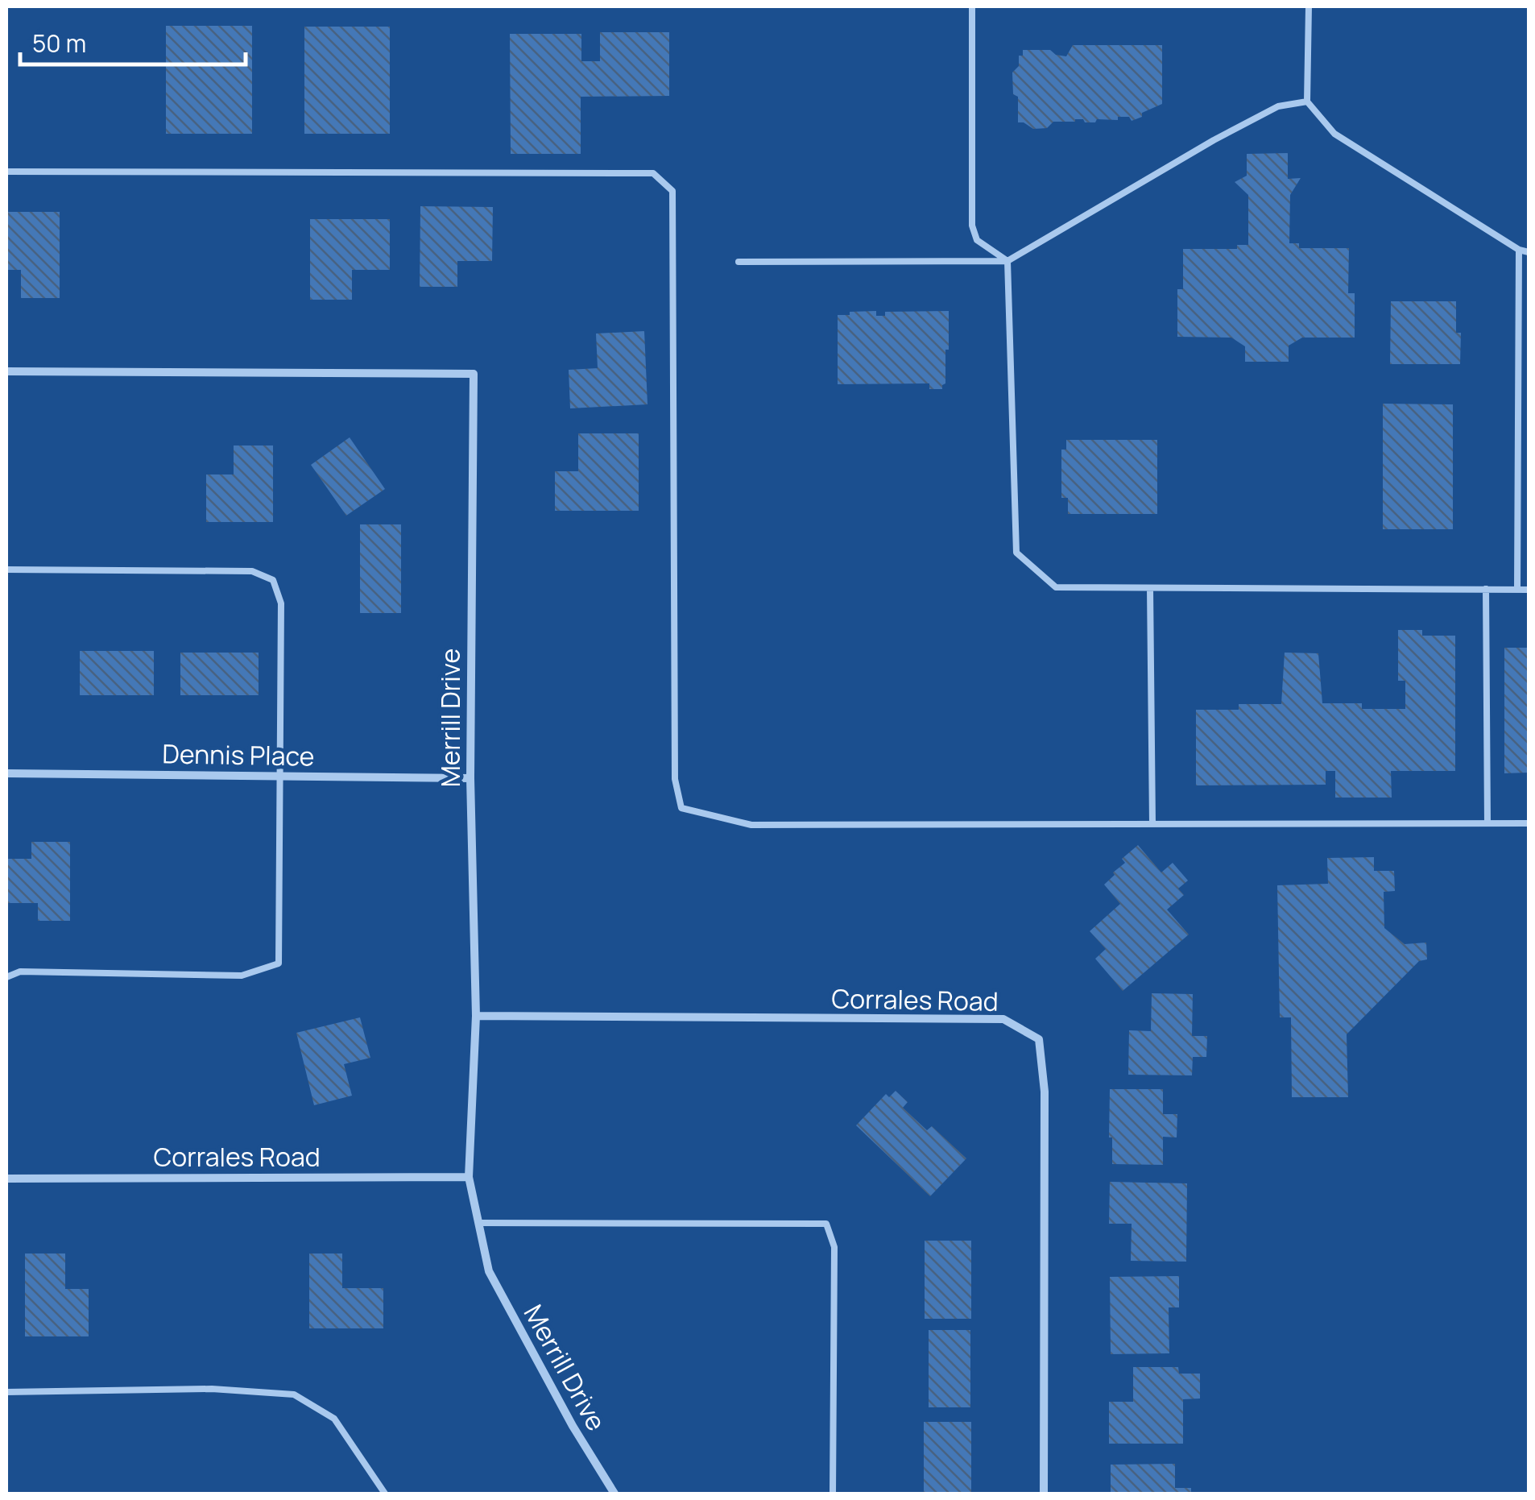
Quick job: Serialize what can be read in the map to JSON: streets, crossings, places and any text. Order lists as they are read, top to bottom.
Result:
{
  "streets": {
    "street": ["Merrill Drive", "Dennis Place", "Corrales Road"]
  },
  "crossings": [
    ["Merrill Drive", "Dennis Place"],
    ["Merrill Drive", "Corrales Road"]
  ],
  "scale_bar": "50 m"
}
